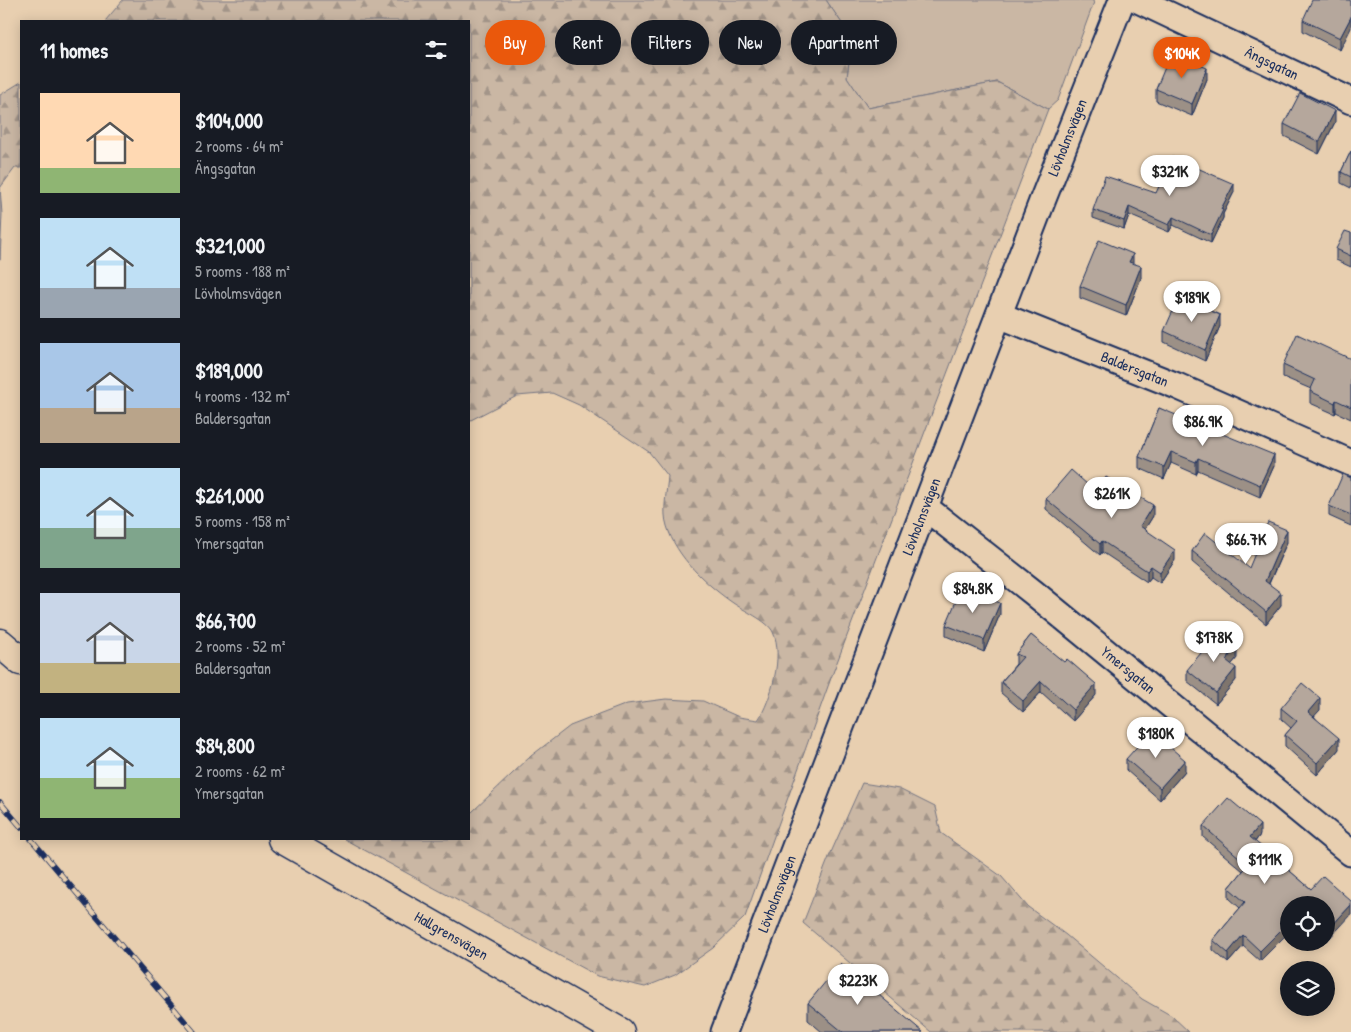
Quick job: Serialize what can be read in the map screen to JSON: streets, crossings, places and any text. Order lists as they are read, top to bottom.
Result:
{
  "streets": {
    "street": [
      "Ängsgatan",
      "Lövholmsvägen",
      "Baldersgatan",
      "Ymersgatan",
      "Hallgrensvägen"
    ]
  },
  "crossings": [
    ["Lövholmsvägen", "Baldersgatan"],
    ["Lövholmsvägen", "Ymersgatan"]
  ],
  "page": {
    "chip": [
      "Buy",
      "Rent",
      "Filters",
      "New",
      "Apartment"
    ],
    "heading": "11 homes",
    "price": [
      "$104K",
      "$321K",
      "$189K",
      "$86.9K",
      "$261K",
      "$66.7K",
      "$84.8K",
      "$178K",
      "$180K",
      "$111K",
      "$223K"
    ],
    "list": [
      {
        "name": "$104,000",
        "note": "2 rooms · 64 m² · Ängsgatan"
      },
      {
        "name": "$321,000",
        "note": "5 rooms · 188 m² · Lövholmsvägen"
      },
      {
        "name": "$189,000",
        "note": "4 rooms · 132 m² · Baldersgatan"
      },
      {
        "name": "$261,000",
        "note": "5 rooms · 158 m² · Ymersgatan"
      },
      {
        "name": "$66,700",
        "note": "2 rooms · 52 m² · Baldersgatan"
      },
      {
        "name": "$84,800",
        "note": "2 rooms · 62 m² · Ymersgatan"
      }
    ]
  }
}
